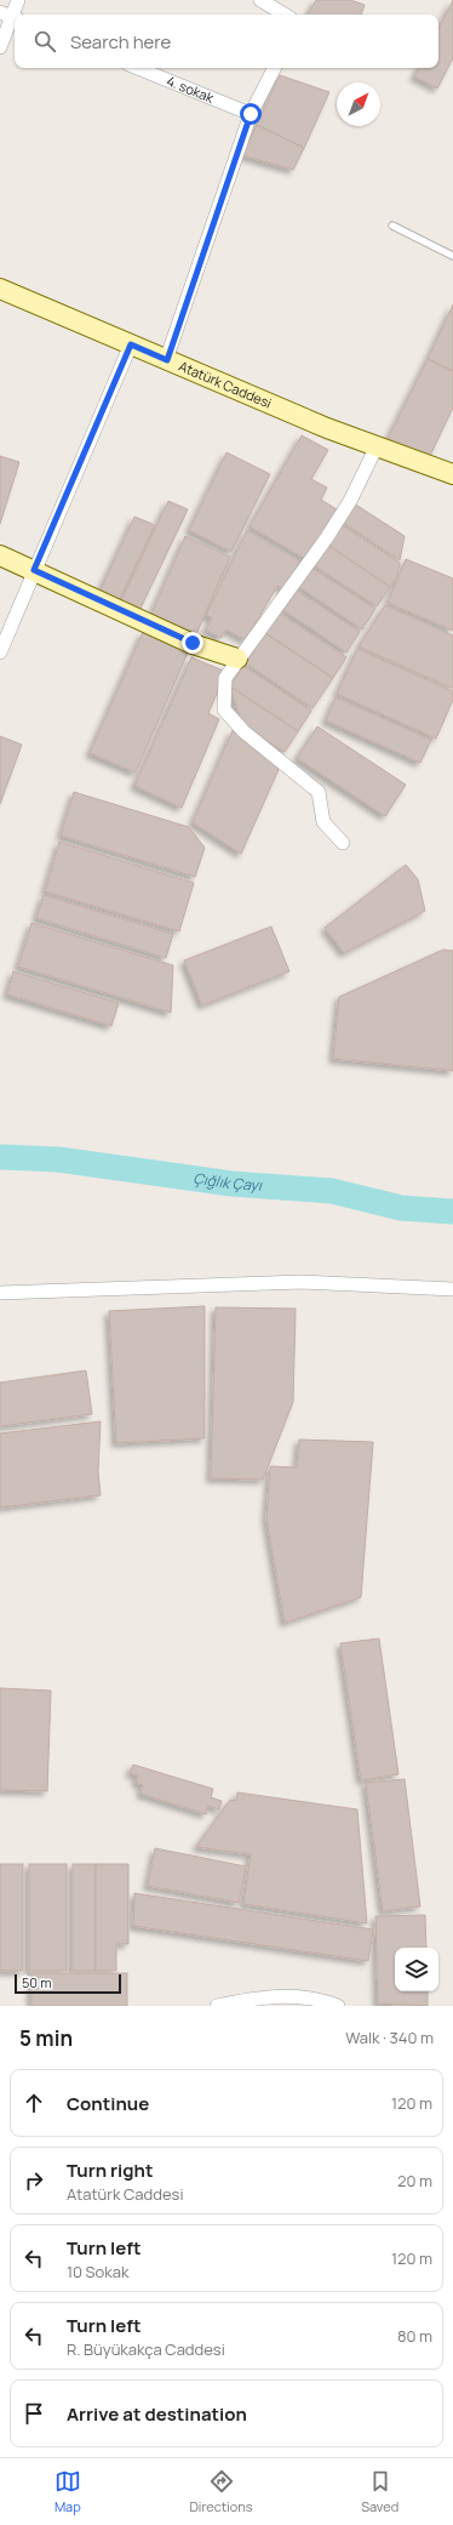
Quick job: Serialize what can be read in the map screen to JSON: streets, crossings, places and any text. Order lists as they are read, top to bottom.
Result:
{
  "streets": {
    "street": ["4. sokak", "Atatürk Caddesi"]
  },
  "water": ["Çığlık Çayı"],
  "scale_bar": "50 m",
  "north": "top right",
  "page": {
    "search": "Search here",
    "scale": "50 m",
    "heading": ["5 min", "Walk · 340 m"],
    "list": [
      ["Continue", "120 m"],
      ["Turn right", "Atatürk Caddesi", "20 m"],
      ["Turn left", "10 Sokak", "120 m"],
      ["Turn left", "R. Büyükakça Caddesi", "80 m"],
      "Arrive at destination"
    ],
    "nav": ["Map", "Directions", "Saved"]
  }
}
